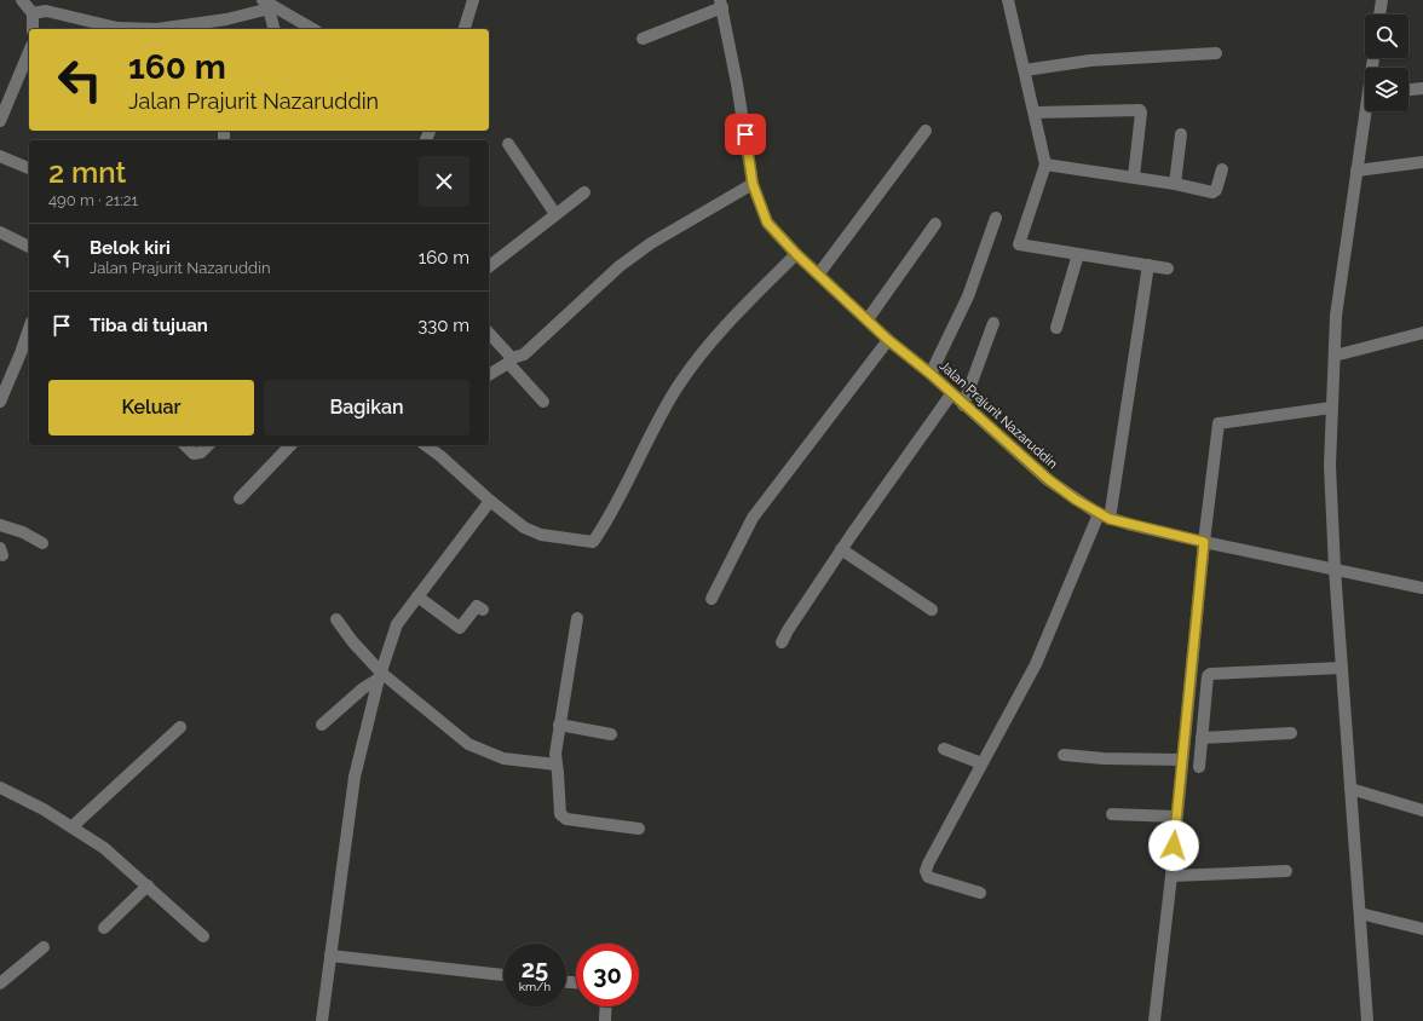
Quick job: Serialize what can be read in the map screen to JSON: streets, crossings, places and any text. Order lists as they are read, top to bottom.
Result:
{
  "streets": {
    "street": ["Jalan Prajurit Nazaruddin"]
  },
  "page": {
    "turn": ["160 m", "Jalan Prajurit Nazaruddin"],
    "heading": ["2 mnt", "490 m · 21:21"],
    "list": [
      {
        "name": "Belok kiri",
        "note": "Jalan Prajurit Nazaruddin",
        "value": "160 m"
      },
      {
        "name": "Tiba di tujuan",
        "value": "330 m"
      }
    ],
    "buttons": ["Keluar", "Bagikan"],
    "speed": "25 km/h",
    "limit": "30"
  }
}
